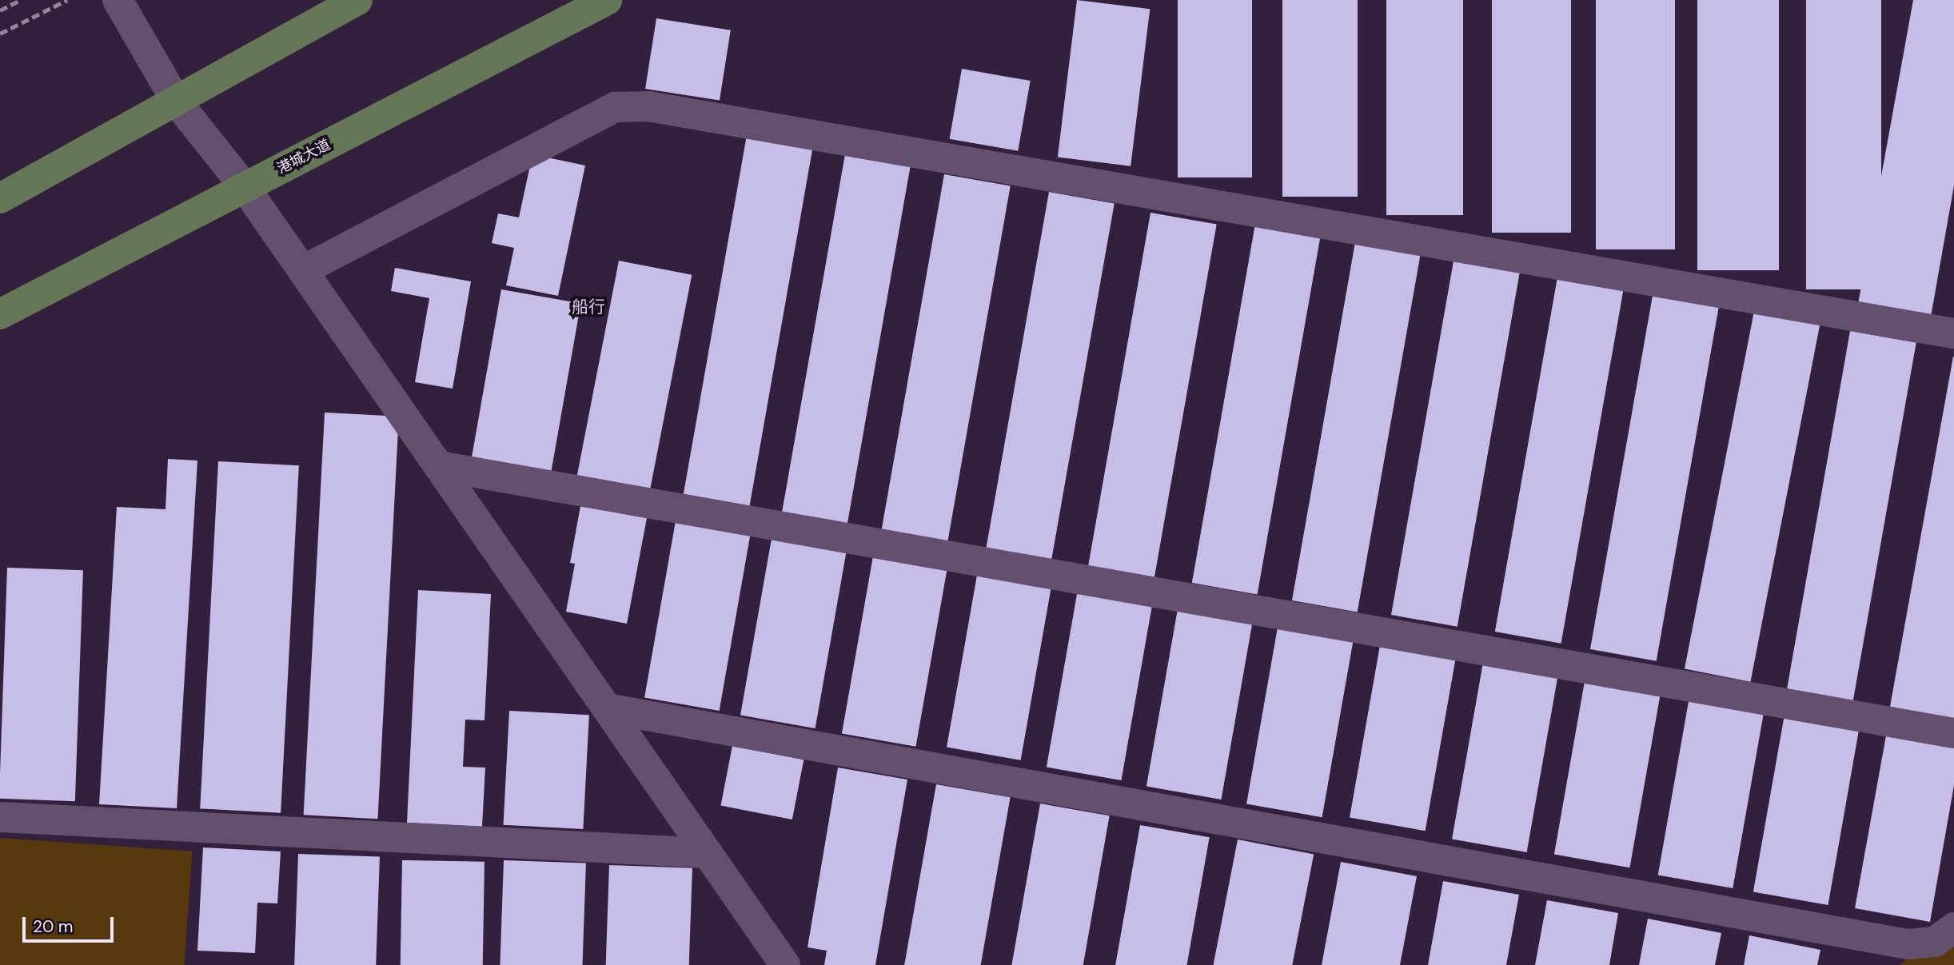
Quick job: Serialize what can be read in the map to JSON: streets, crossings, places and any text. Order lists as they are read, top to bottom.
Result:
{
  "streets": {
    "main road": ["港城大道"]
  },
  "districts": ["船行"],
  "scale_bar": "20 m"
}
